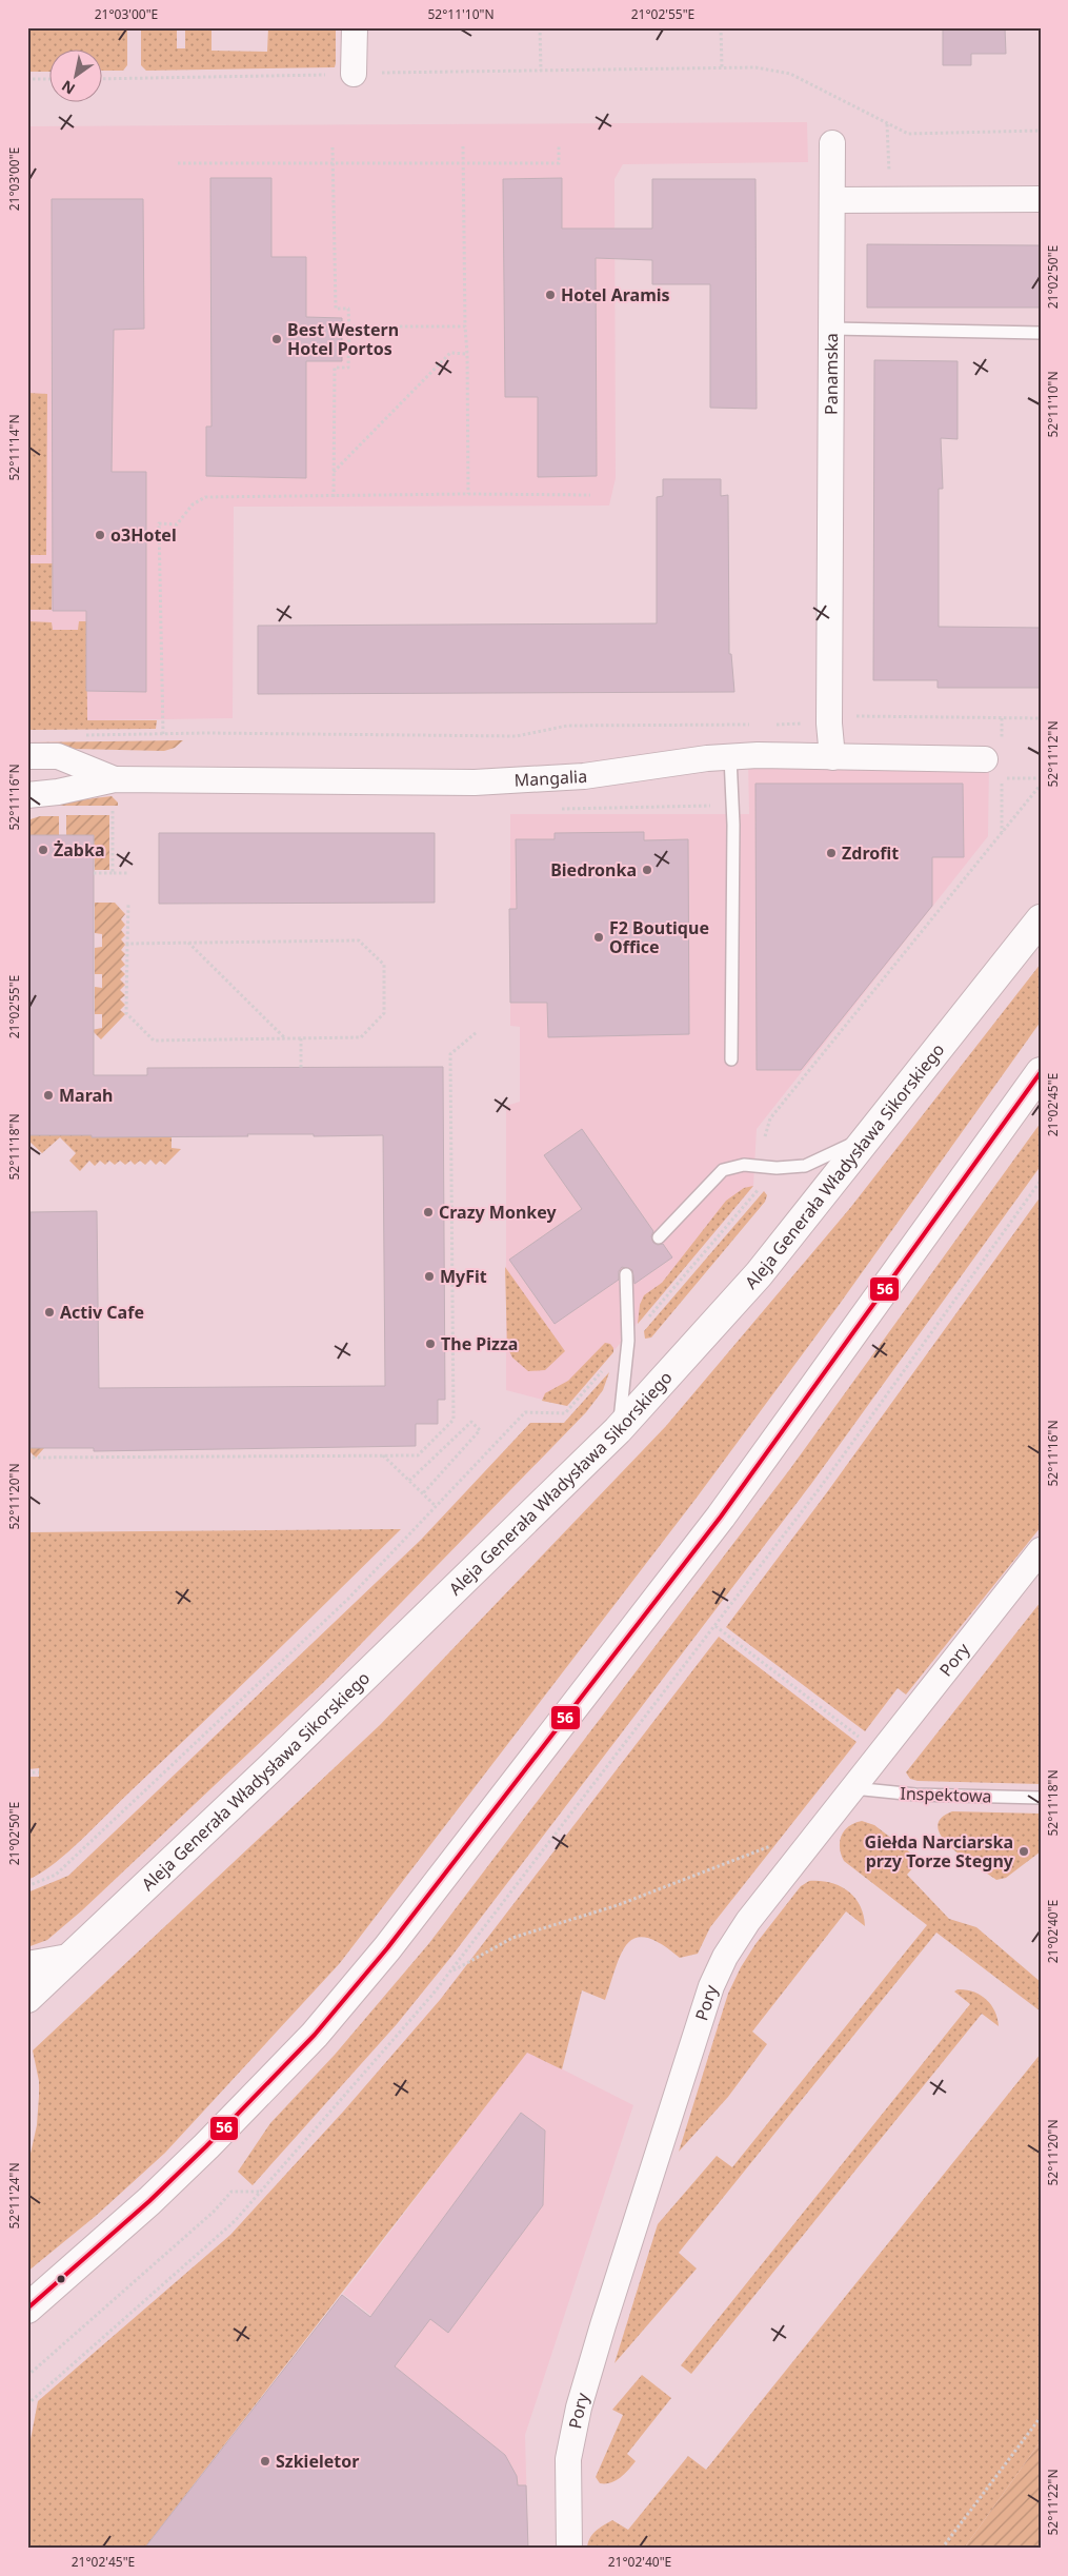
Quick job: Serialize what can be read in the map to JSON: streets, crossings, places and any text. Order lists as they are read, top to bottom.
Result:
{
  "streets": {
    "main road": ["Aleja Generała Władysława Sikorskiego"],
    "street": ["Panamska", "Mangalia", "Pory"],
    "lane": ["Inspektowa"]
  },
  "crossings": [
    ["Panamska", "Mangalia"],
    ["Pory", "Inspektowa"]
  ],
  "places": [
    "Hotel Aramis",
    "Best Western Hotel Portos",
    "o3Hotel",
    "Żabka",
    "Zdrofit",
    "Biedronka",
    "F2 Boutique Office",
    "Marah",
    "Crazy Monkey",
    "MyFit",
    "Activ Cafe",
    "The Pizza",
    "Giełda Narciarska przy Torze Stegny",
    "Szkieletor"
  ],
  "lines": ["transit line 56"],
  "north": "bottom left",
  "coordinates": [
    "21°03'00\"E",
    "52°11'10\"N",
    "21°02'55\"E",
    "21°02'50\"E",
    "52°11'14\"N",
    "52°11'12\"N",
    "52°11'16\"N",
    "21°02'45\"E",
    "52°11'18\"N",
    "52°11'20\"N",
    "21°02'40\"E",
    "52°11'24\"N",
    "52°11'22\"N"
  ]
}
